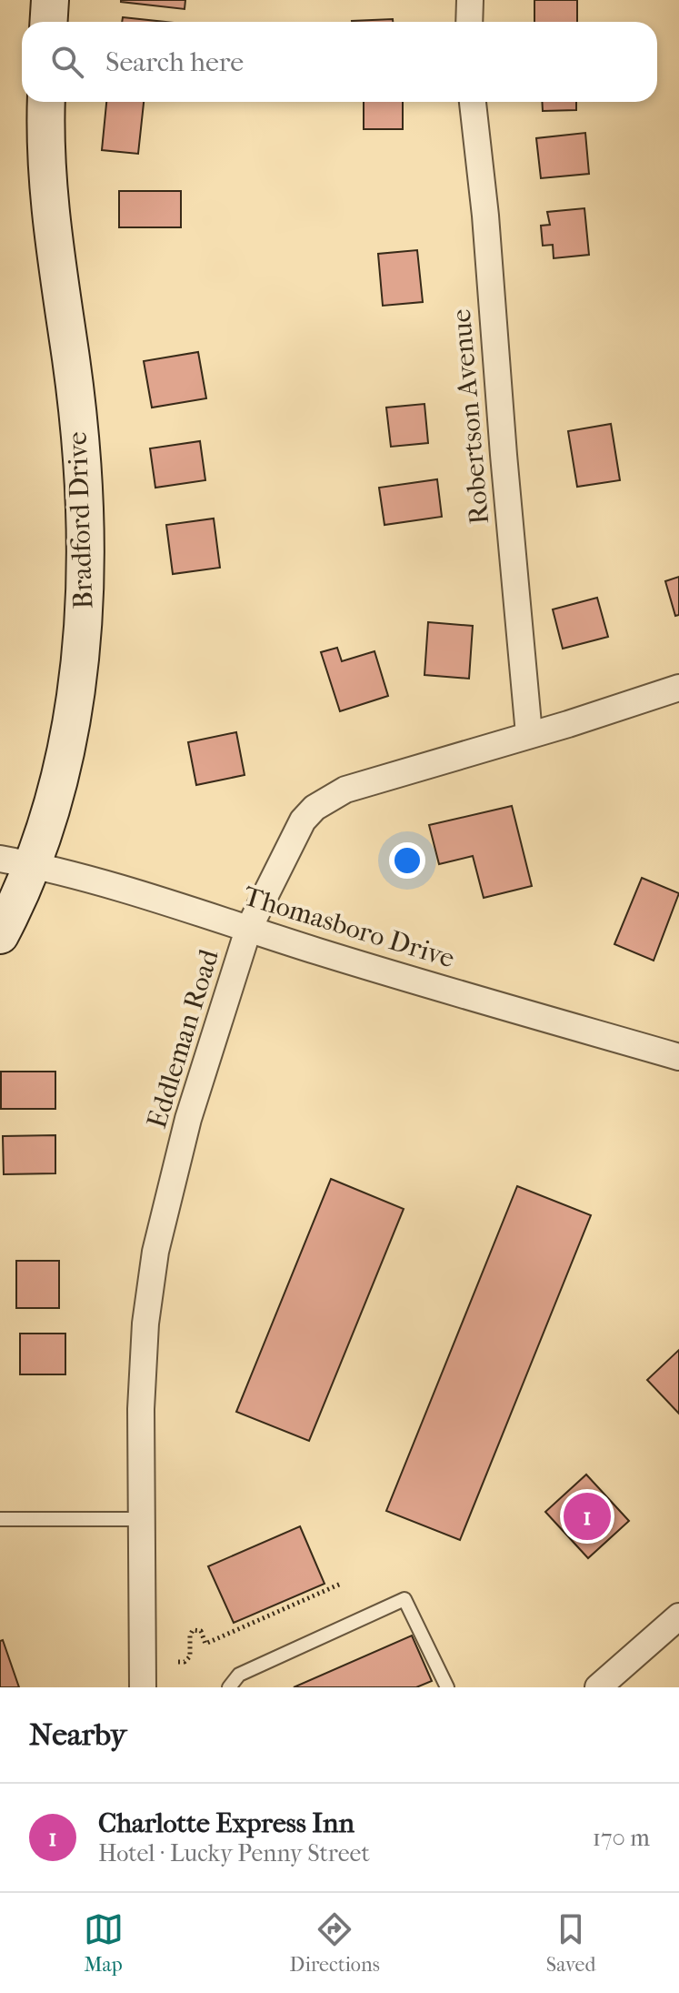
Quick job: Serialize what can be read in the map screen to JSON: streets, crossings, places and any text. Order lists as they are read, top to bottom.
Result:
{
  "streets": {
    "street": [
      "Robertson Avenue",
      "Bradford Drive",
      "Thomasboro Drive",
      "Eddleman Road"
    ]
  },
  "crossings": [
    ["Robertson Avenue", "Eddleman Road"],
    ["Bradford Drive", "Thomasboro Drive"],
    ["Thomasboro Drive", "Eddleman Road"]
  ],
  "page": {
    "search": "Search here",
    "pins": "1",
    "heading": "Nearby",
    "list": [
      {
        "mark": "1",
        "name": "Charlotte Express Inn",
        "note": "Hotel · Lucky Penny Street",
        "value": "170 m"
      }
    ],
    "nav": ["Map", "Directions", "Saved"]
  }
}
